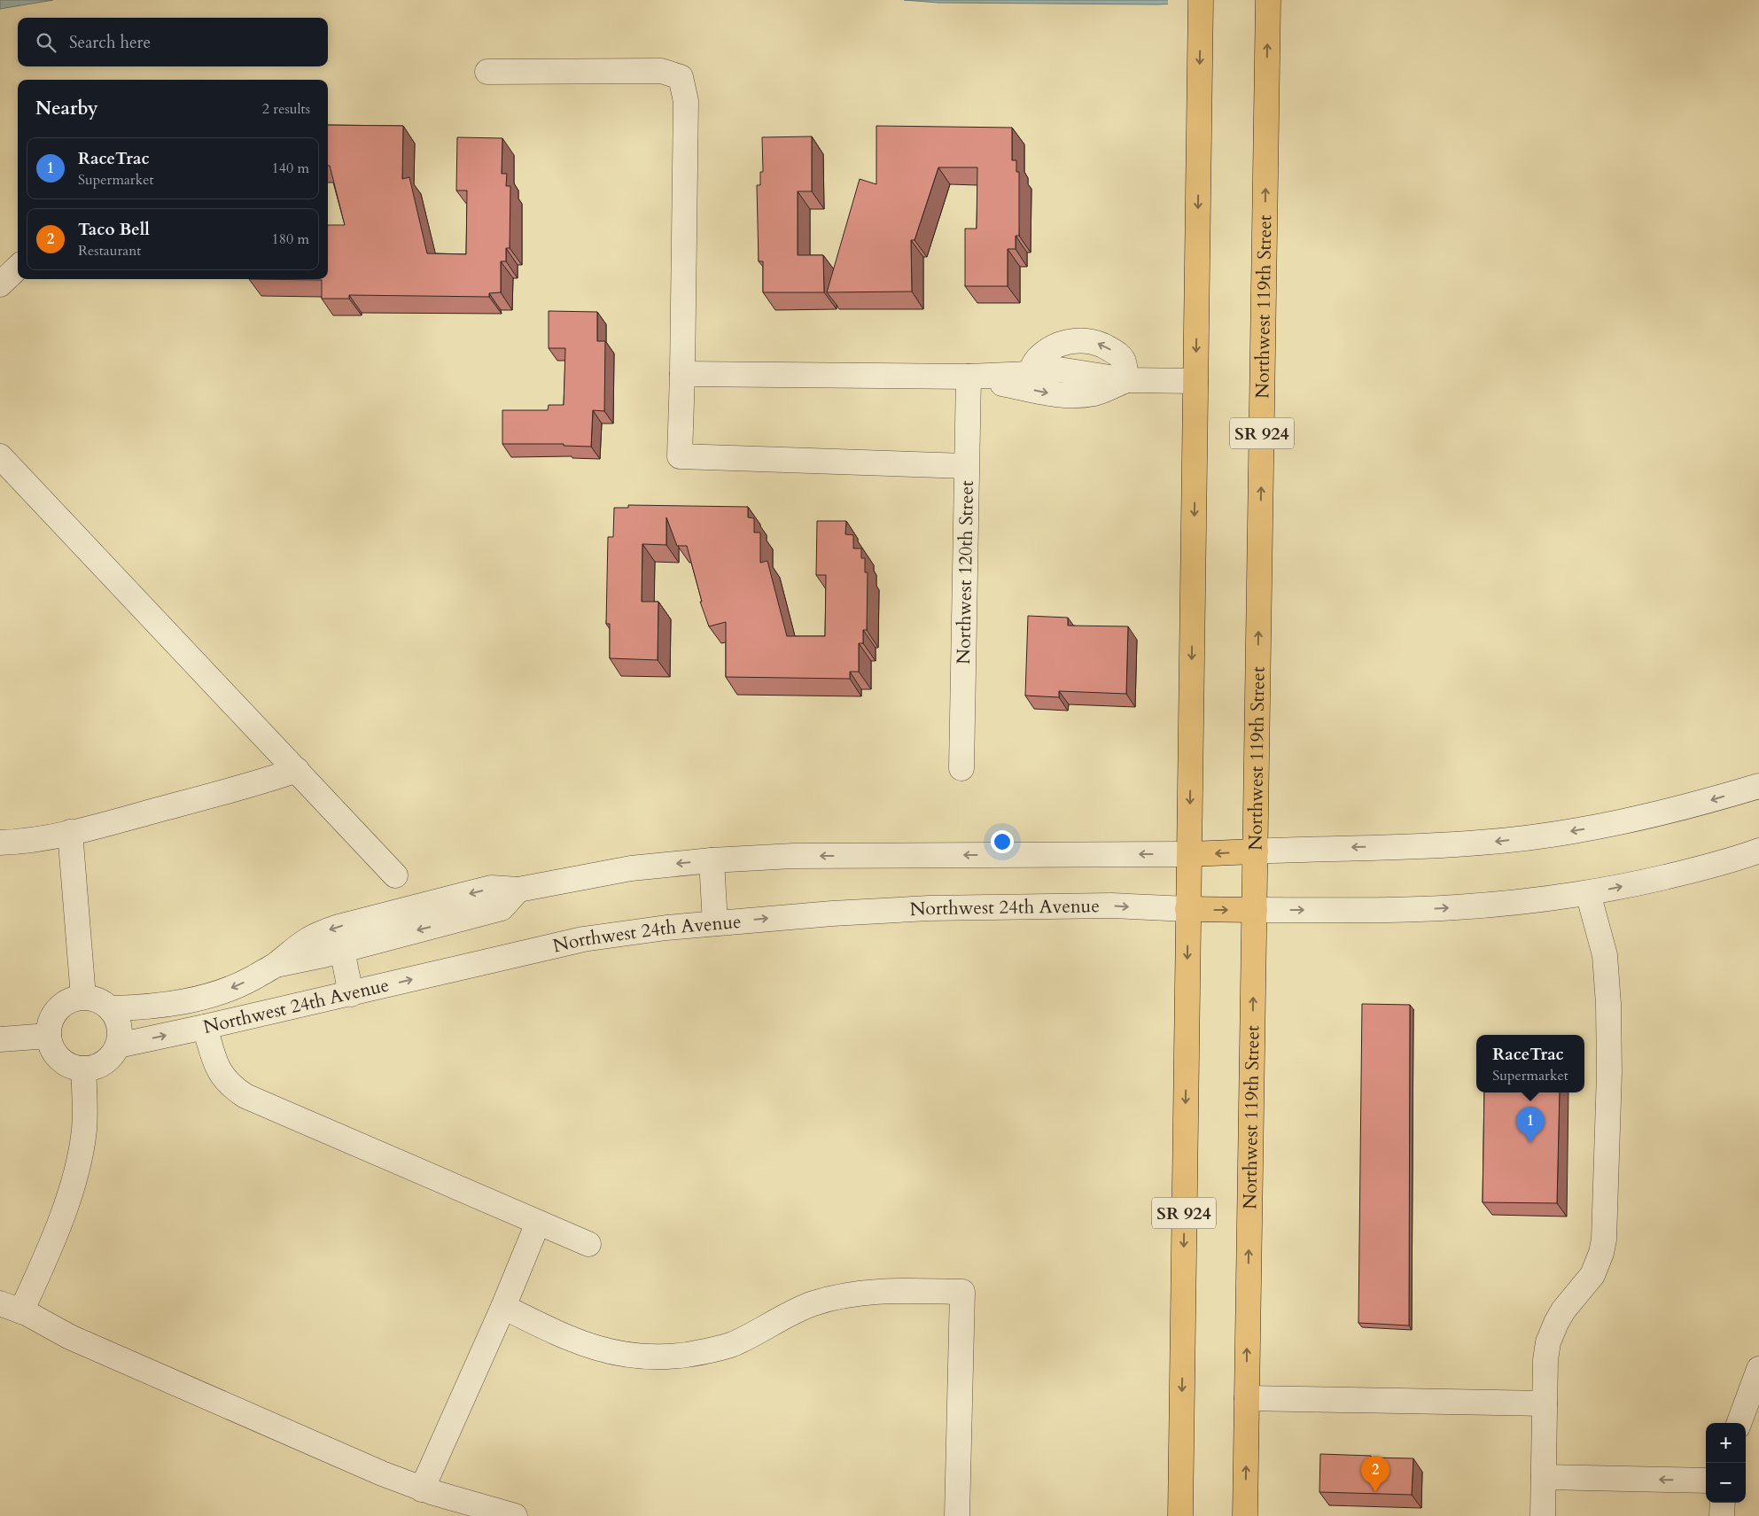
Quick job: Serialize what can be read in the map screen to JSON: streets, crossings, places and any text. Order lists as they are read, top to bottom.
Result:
{
  "streets": {
    "highway": ["Northwest 119th Street", "SR 924"],
    "street": ["Northwest 120th Street", "Northwest 24th Avenue"]
  },
  "crossings": [
    ["SR 924", "Northwest 24th Avenue"]
  ],
  "page": {
    "search": "Search here",
    "heading": ["Nearby", "2 results"],
    "list": [
      {
        "mark": "1",
        "name": "RaceTrac",
        "note": "Supermarket",
        "value": "140 m"
      },
      {
        "mark": "2",
        "name": "Taco Bell",
        "note": "Restaurant",
        "value": "180 m"
      }
    ],
    "popup": ["RaceTrac", "Supermarket"],
    "pins": ["1", "2"],
    "map_buttons": ["+", "−"]
  }
}
